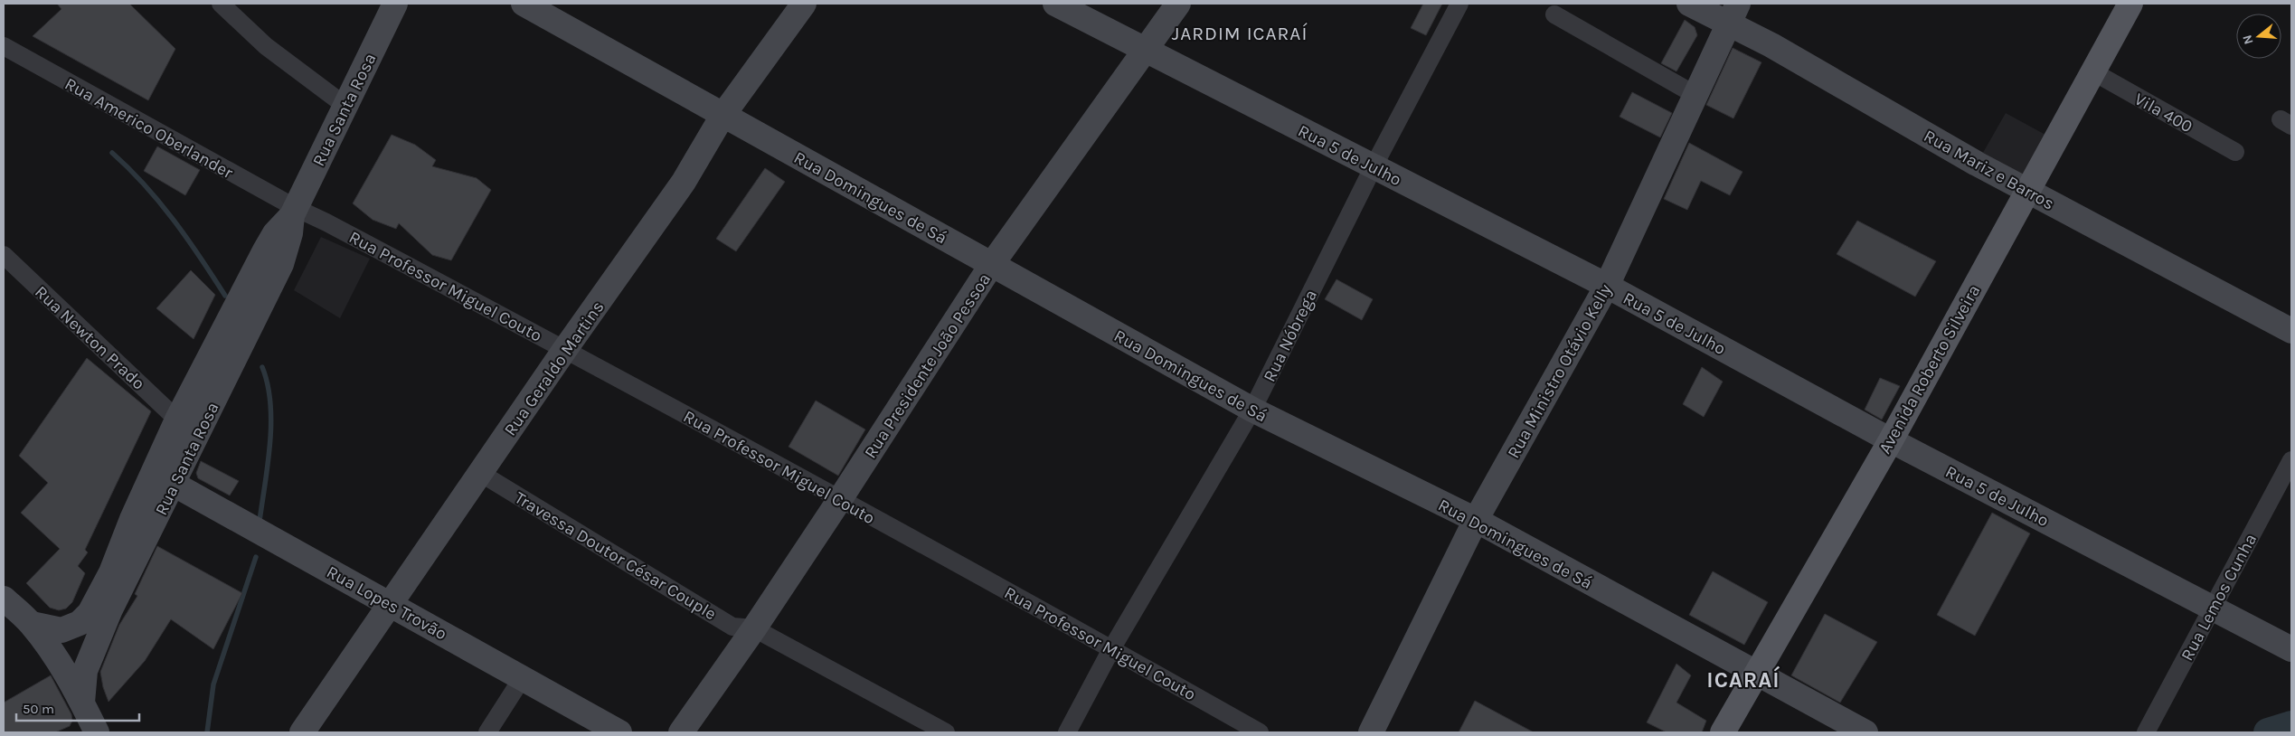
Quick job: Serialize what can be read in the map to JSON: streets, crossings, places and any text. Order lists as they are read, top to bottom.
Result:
{
  "streets": {
    "main road": ["Avenida Roberto Silveira"],
    "street": [
      "Rua Santa Rosa",
      "Vila 400",
      "Rua Americo Oberlander",
      "Rua 5 de Julho",
      "Rua Mariz e Barros",
      "Rua Domingues de Sá",
      "Rua Professor Miguel Couto",
      "Rua Nóbrega",
      "Rua Newton Prado",
      "Rua Presidente João Pessoa",
      "Rua Geraldo Martins",
      "Rua Ministro Otávio Kelly",
      "Travessa Doutor César Couple",
      "Rua Lemos Cunha",
      "Rua Lopes Trovão"
    ]
  },
  "crossings": [
    ["Rua Santa Rosa", "Rua Americo Oberlander"],
    ["Rua Santa Rosa", "Rua Professor Miguel Couto"],
    ["Rua Santa Rosa", "Rua Newton Prado"],
    ["Rua Santa Rosa", "Rua Lopes Trovão"],
    ["Vila 400", "Avenida Roberto Silveira"],
    ["Rua Americo Oberlander", "Rua Professor Miguel Couto"],
    ["Rua 5 de Julho", "Rua Nóbrega"],
    ["Rua 5 de Julho", "Rua Presidente João Pessoa"],
    ["Rua 5 de Julho", "Avenida Roberto Silveira"],
    ["Rua 5 de Julho", "Rua Ministro Otávio Kelly"],
    ["Rua 5 de Julho", "Rua Lemos Cunha"],
    ["Rua Mariz e Barros", "Avenida Roberto Silveira"],
    ["Rua Mariz e Barros", "Rua Ministro Otávio Kelly"],
    ["Rua Domingues de Sá", "Rua Nóbrega"],
    ["Rua Domingues de Sá", "Rua Presidente João Pessoa"],
    ["Rua Domingues de Sá", "Rua Geraldo Martins"],
    ["Rua Domingues de Sá", "Avenida Roberto Silveira"],
    ["Rua Domingues de Sá", "Rua Ministro Otávio Kelly"],
    ["Rua Professor Miguel Couto", "Rua Nóbrega"],
    ["Rua Professor Miguel Couto", "Rua Presidente João Pessoa"],
    ["Rua Professor Miguel Couto", "Rua Geraldo Martins"],
    ["Rua Presidente João Pessoa", "Travessa Doutor César Couple"],
    ["Rua Geraldo Martins", "Travessa Doutor César Couple"],
    ["Rua Geraldo Martins", "Rua Lopes Trovão"]
  ],
  "districts": ["JARDIM ICARAÍ", "ICARAÍ"],
  "scale_bar": "50 m",
  "north": "left"
}
